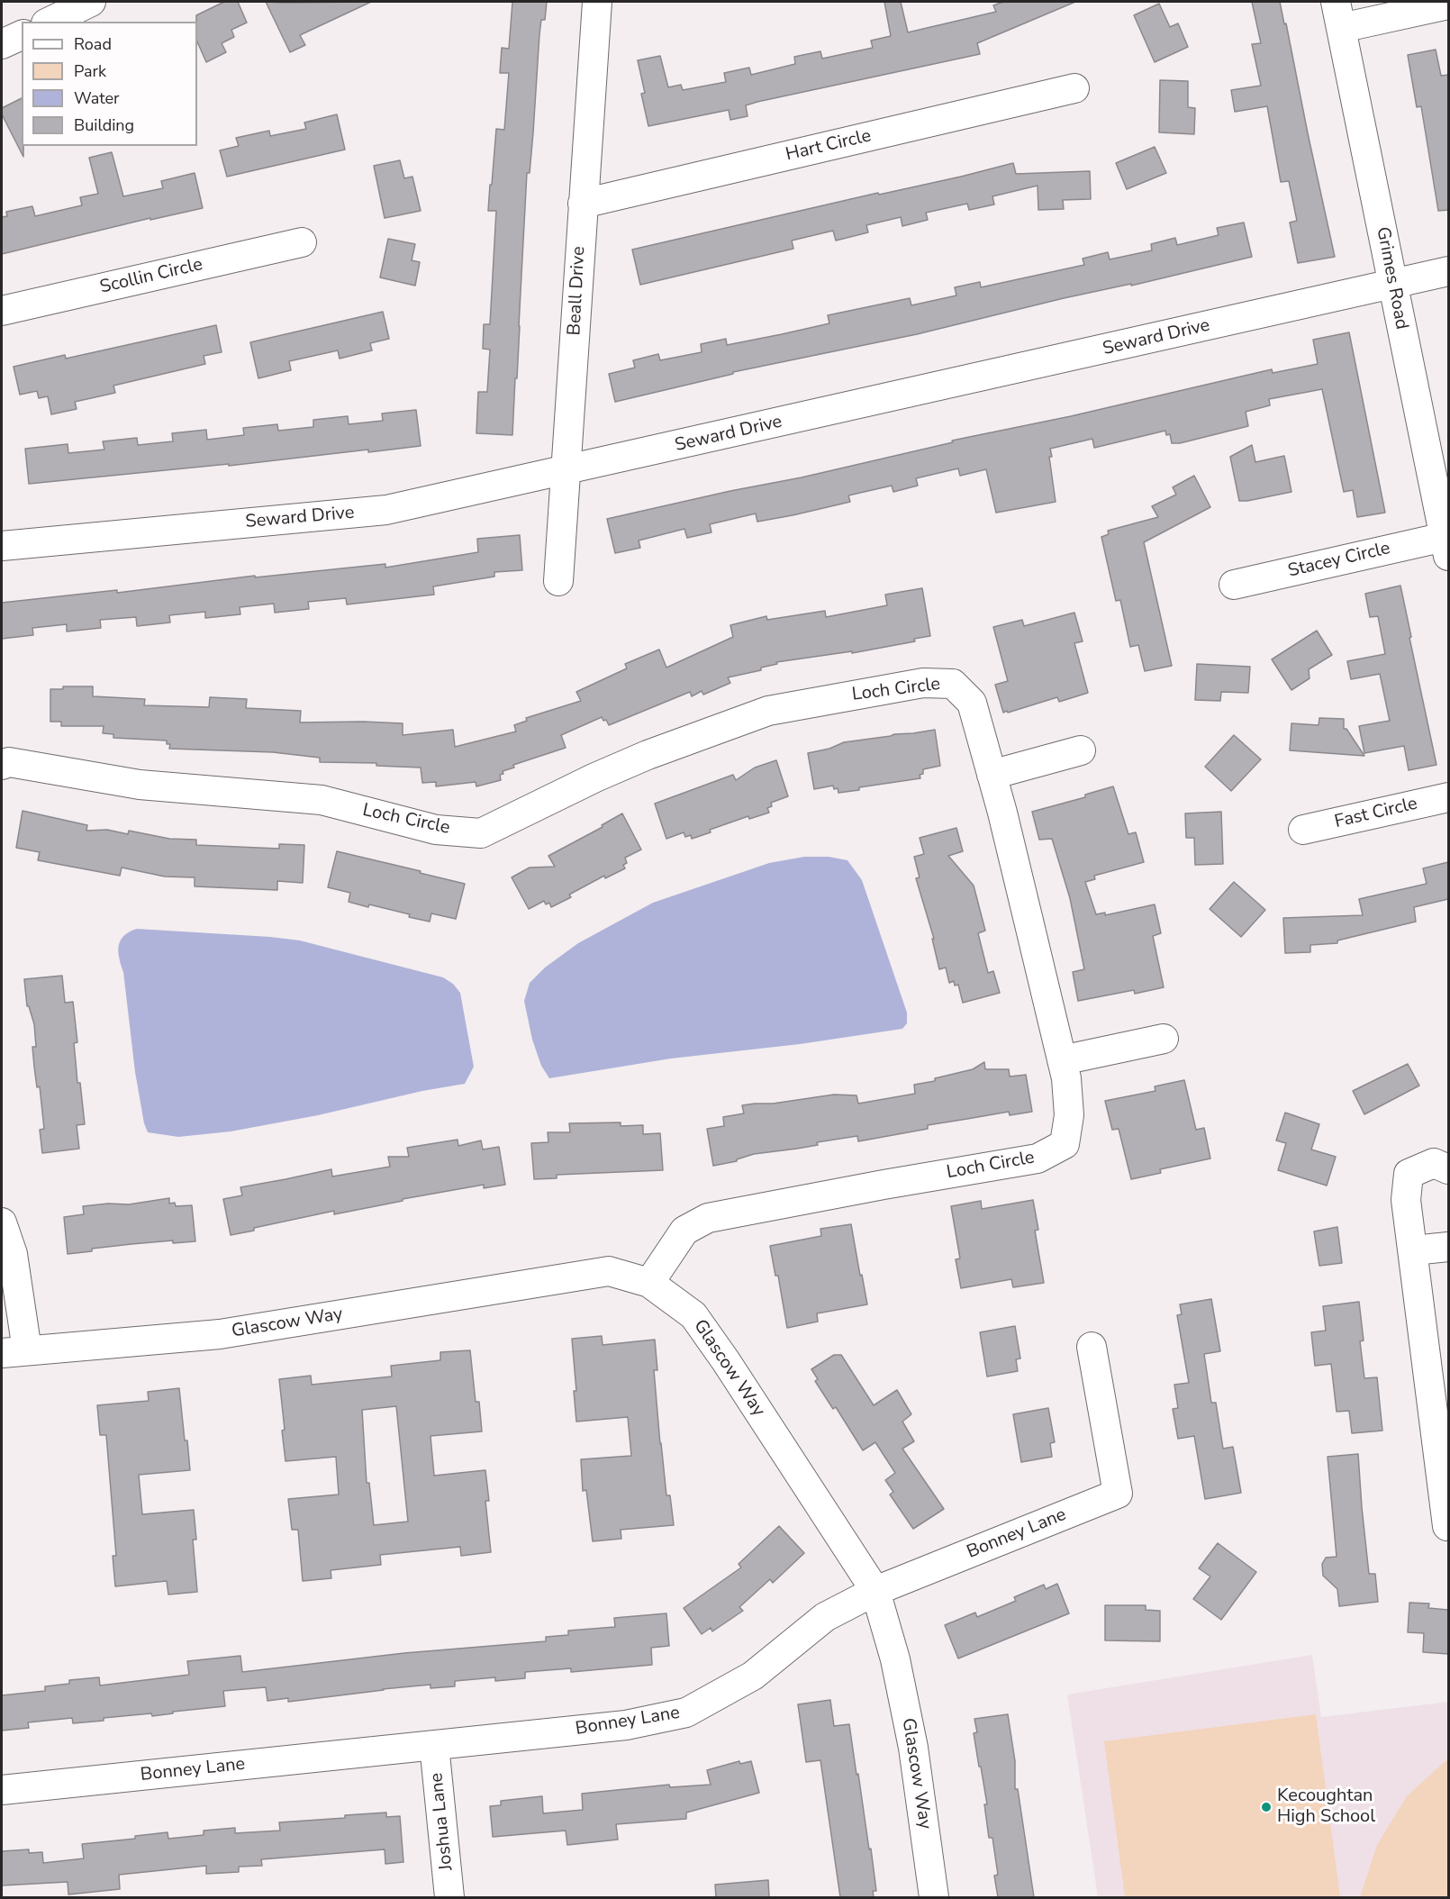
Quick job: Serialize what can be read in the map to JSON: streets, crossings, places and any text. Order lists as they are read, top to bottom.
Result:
{
  "streets": {
    "street": [
      "Hart Circle",
      "Scollin Circle",
      "Grimes Road",
      "Beall Drive",
      "Seward Drive",
      "Stacey Circle",
      "Loch Circle",
      "Fast Circle",
      "Glascow Way",
      "Bonney Lane",
      "Joshua Lane"
    ]
  },
  "crossings": [
    ["Hart Circle", "Beall Drive"],
    ["Grimes Road", "Seward Drive"],
    ["Grimes Road", "Stacey Circle"],
    ["Beall Drive", "Seward Drive"],
    ["Loch Circle", "Glascow Way"],
    ["Glascow Way", "Bonney Lane"],
    ["Bonney Lane", "Joshua Lane"]
  ],
  "places": ["Kecoughtan High School"],
  "legend": [
    "Road",
    "Park",
    "Water",
    "Building"
  ]
}
